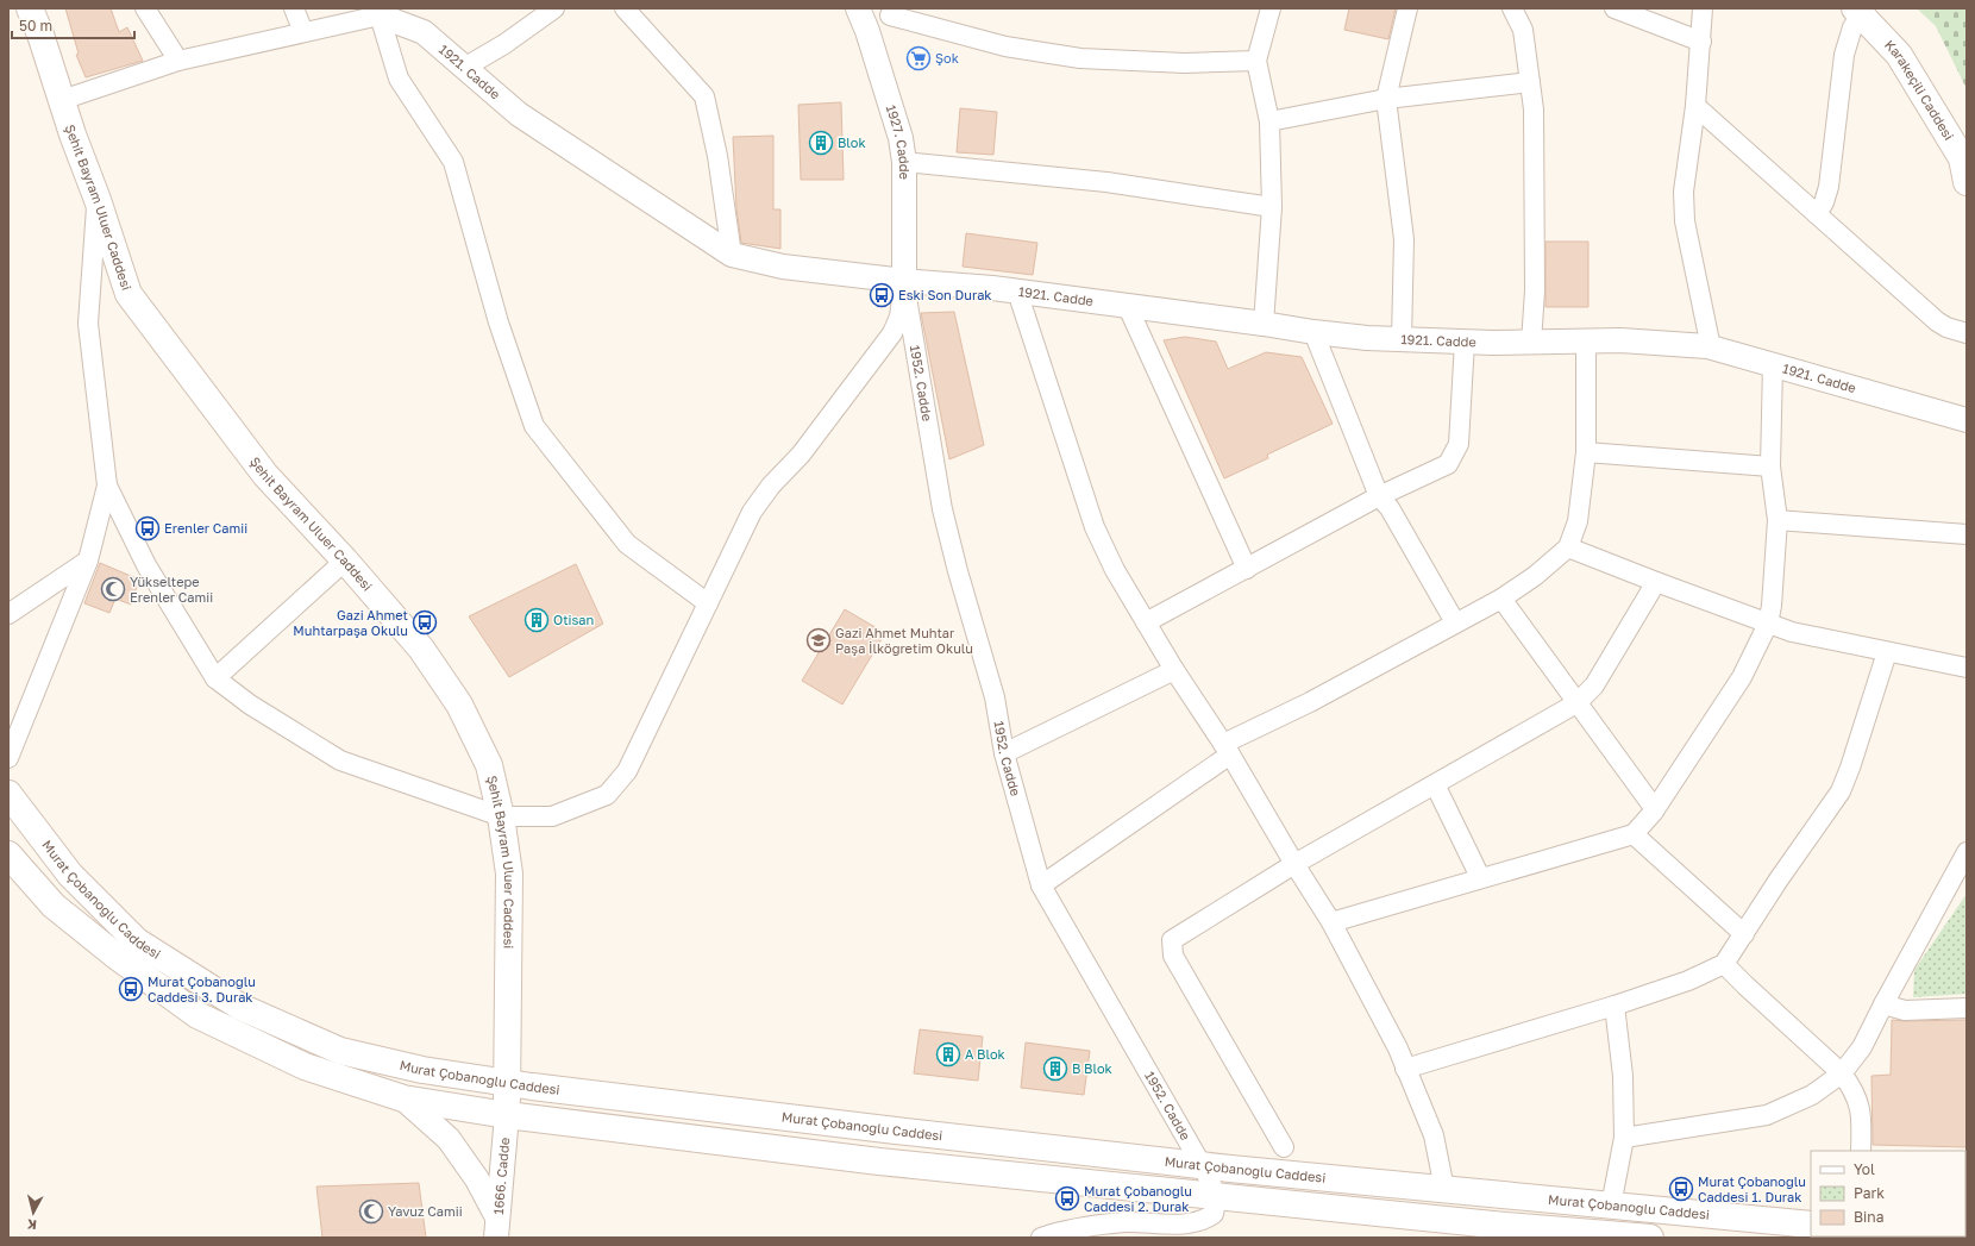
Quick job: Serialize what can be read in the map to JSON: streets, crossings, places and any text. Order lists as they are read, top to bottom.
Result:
{
  "streets": {
    "main road": ["Karakeçili Caddesi", "Şehit Bayram Uluer Caddesi", "Murat Çobanoğlu Caddesi"],
    "street": [
      "1921. Cadde",
      "1927. Cadde",
      "1952. Cadde",
      "1666. Cadde"
    ]
  },
  "crossings": [
    ["1921. Cadde", "1927. Cadde"],
    ["1921. Cadde", "1952. Cadde"],
    ["1927. Cadde", "1952. Cadde"],
    ["Şehit Bayram Uluer Caddesi", "Murat Çobanoğlu Caddesi"],
    ["Şehit Bayram Uluer Caddesi", "1666. Cadde"],
    ["1952. Cadde", "Murat Çobanoğlu Caddesi"]
  ],
  "places": {
    "supermarket": ["Şok"],
    "building": [
      "Blok",
      "Otisan",
      "A Blok",
      "B Blok"
    ],
    "bus stop": [
      "Eski Son Durak",
      "Erenler Camii",
      "Gazi Ahmet Muhtarpaşa Okulu",
      "Murat Çobanoğlu Caddesi 3. Durak",
      "Murat Çobanoğlu Caddesi 1. Durak",
      "Murat Çobanoğlu Caddesi 2. Durak"
    ],
    "mosque": ["Yükseltepe Erenler Camii", "Yavuz Camii"],
    "school or university": ["Gazi Ahmet Muhtar Paşa İlköğretim Okulu"]
  },
  "legend": ["Yol", "Park", "Bina"],
  "scale_bar": "50 m",
  "north": "bottom"
}
